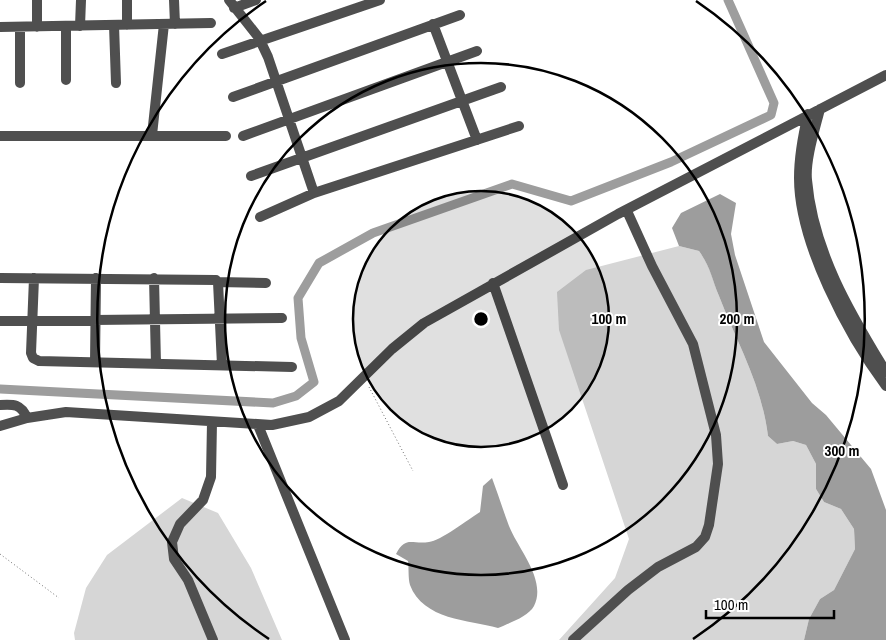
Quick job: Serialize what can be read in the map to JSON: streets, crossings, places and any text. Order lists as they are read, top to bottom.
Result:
{
  "scale_bar": "100 m",
  "rings": ["100 m", "200 m", "300 m"]
}
